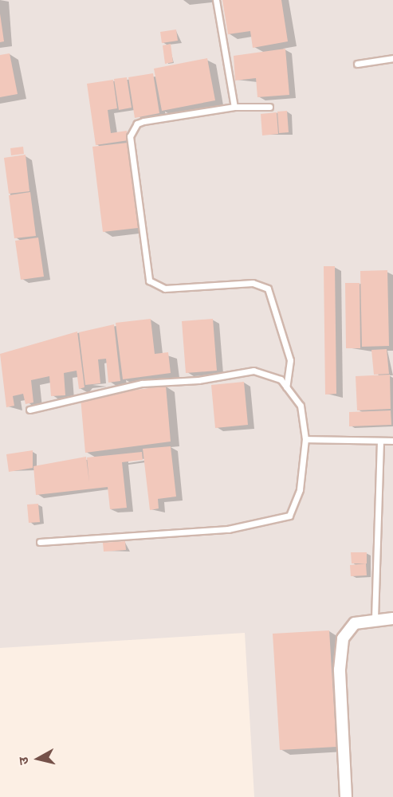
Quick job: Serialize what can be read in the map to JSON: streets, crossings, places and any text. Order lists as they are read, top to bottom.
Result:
{
  "north": "left"
}
